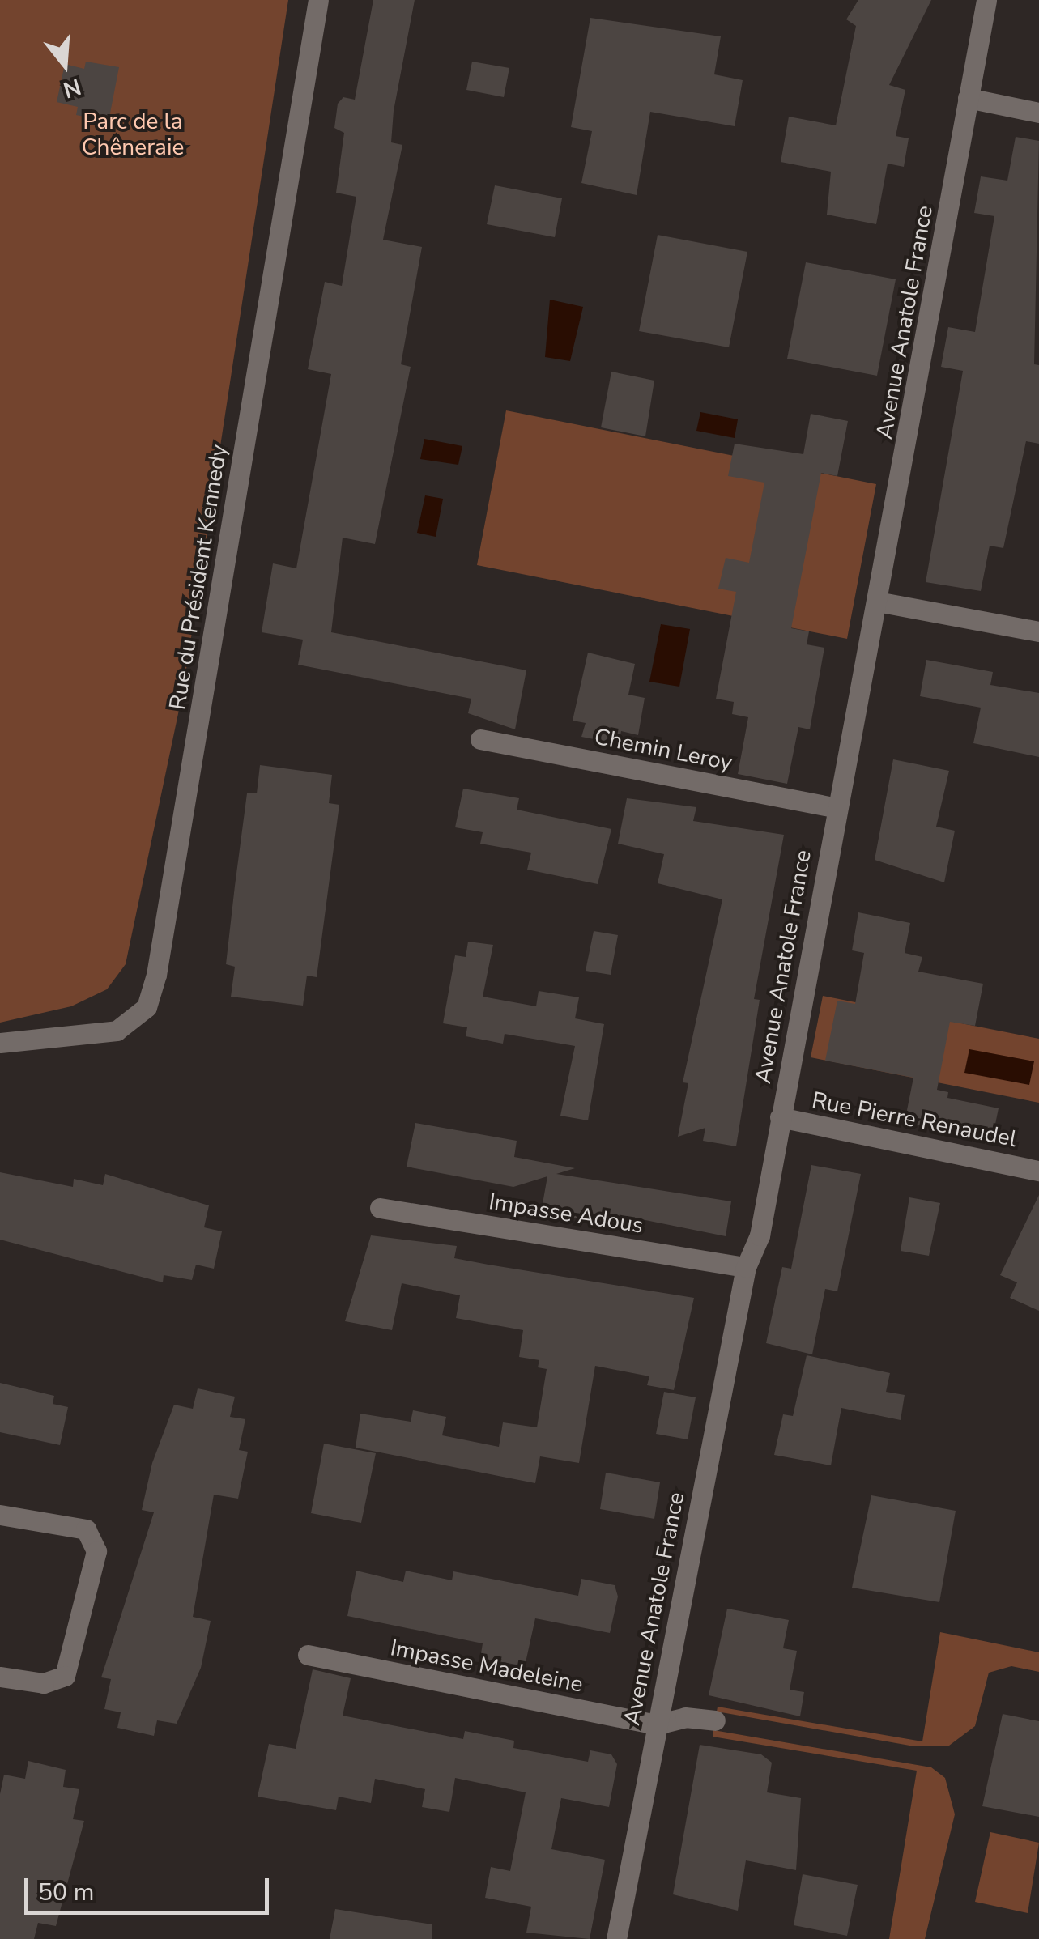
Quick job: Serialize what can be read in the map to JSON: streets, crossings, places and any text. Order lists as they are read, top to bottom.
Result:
{
  "streets": {
    "street": [
      "Avenue Anatole France",
      "Rue du Président Kennedy",
      "Chemin Leroy",
      "Rue Pierre Renaudel",
      "Impasse Adous",
      "Impasse Madeleine"
    ]
  },
  "crossings": [
    ["Avenue Anatole France", "Chemin Leroy"],
    ["Avenue Anatole France", "Rue Pierre Renaudel"],
    ["Avenue Anatole France", "Impasse Adous"],
    ["Avenue Anatole France", "Impasse Madeleine"]
  ],
  "parks": ["Parc de la Chêneraie"],
  "scale_bar": "50 m",
  "north": "bottom"
}
